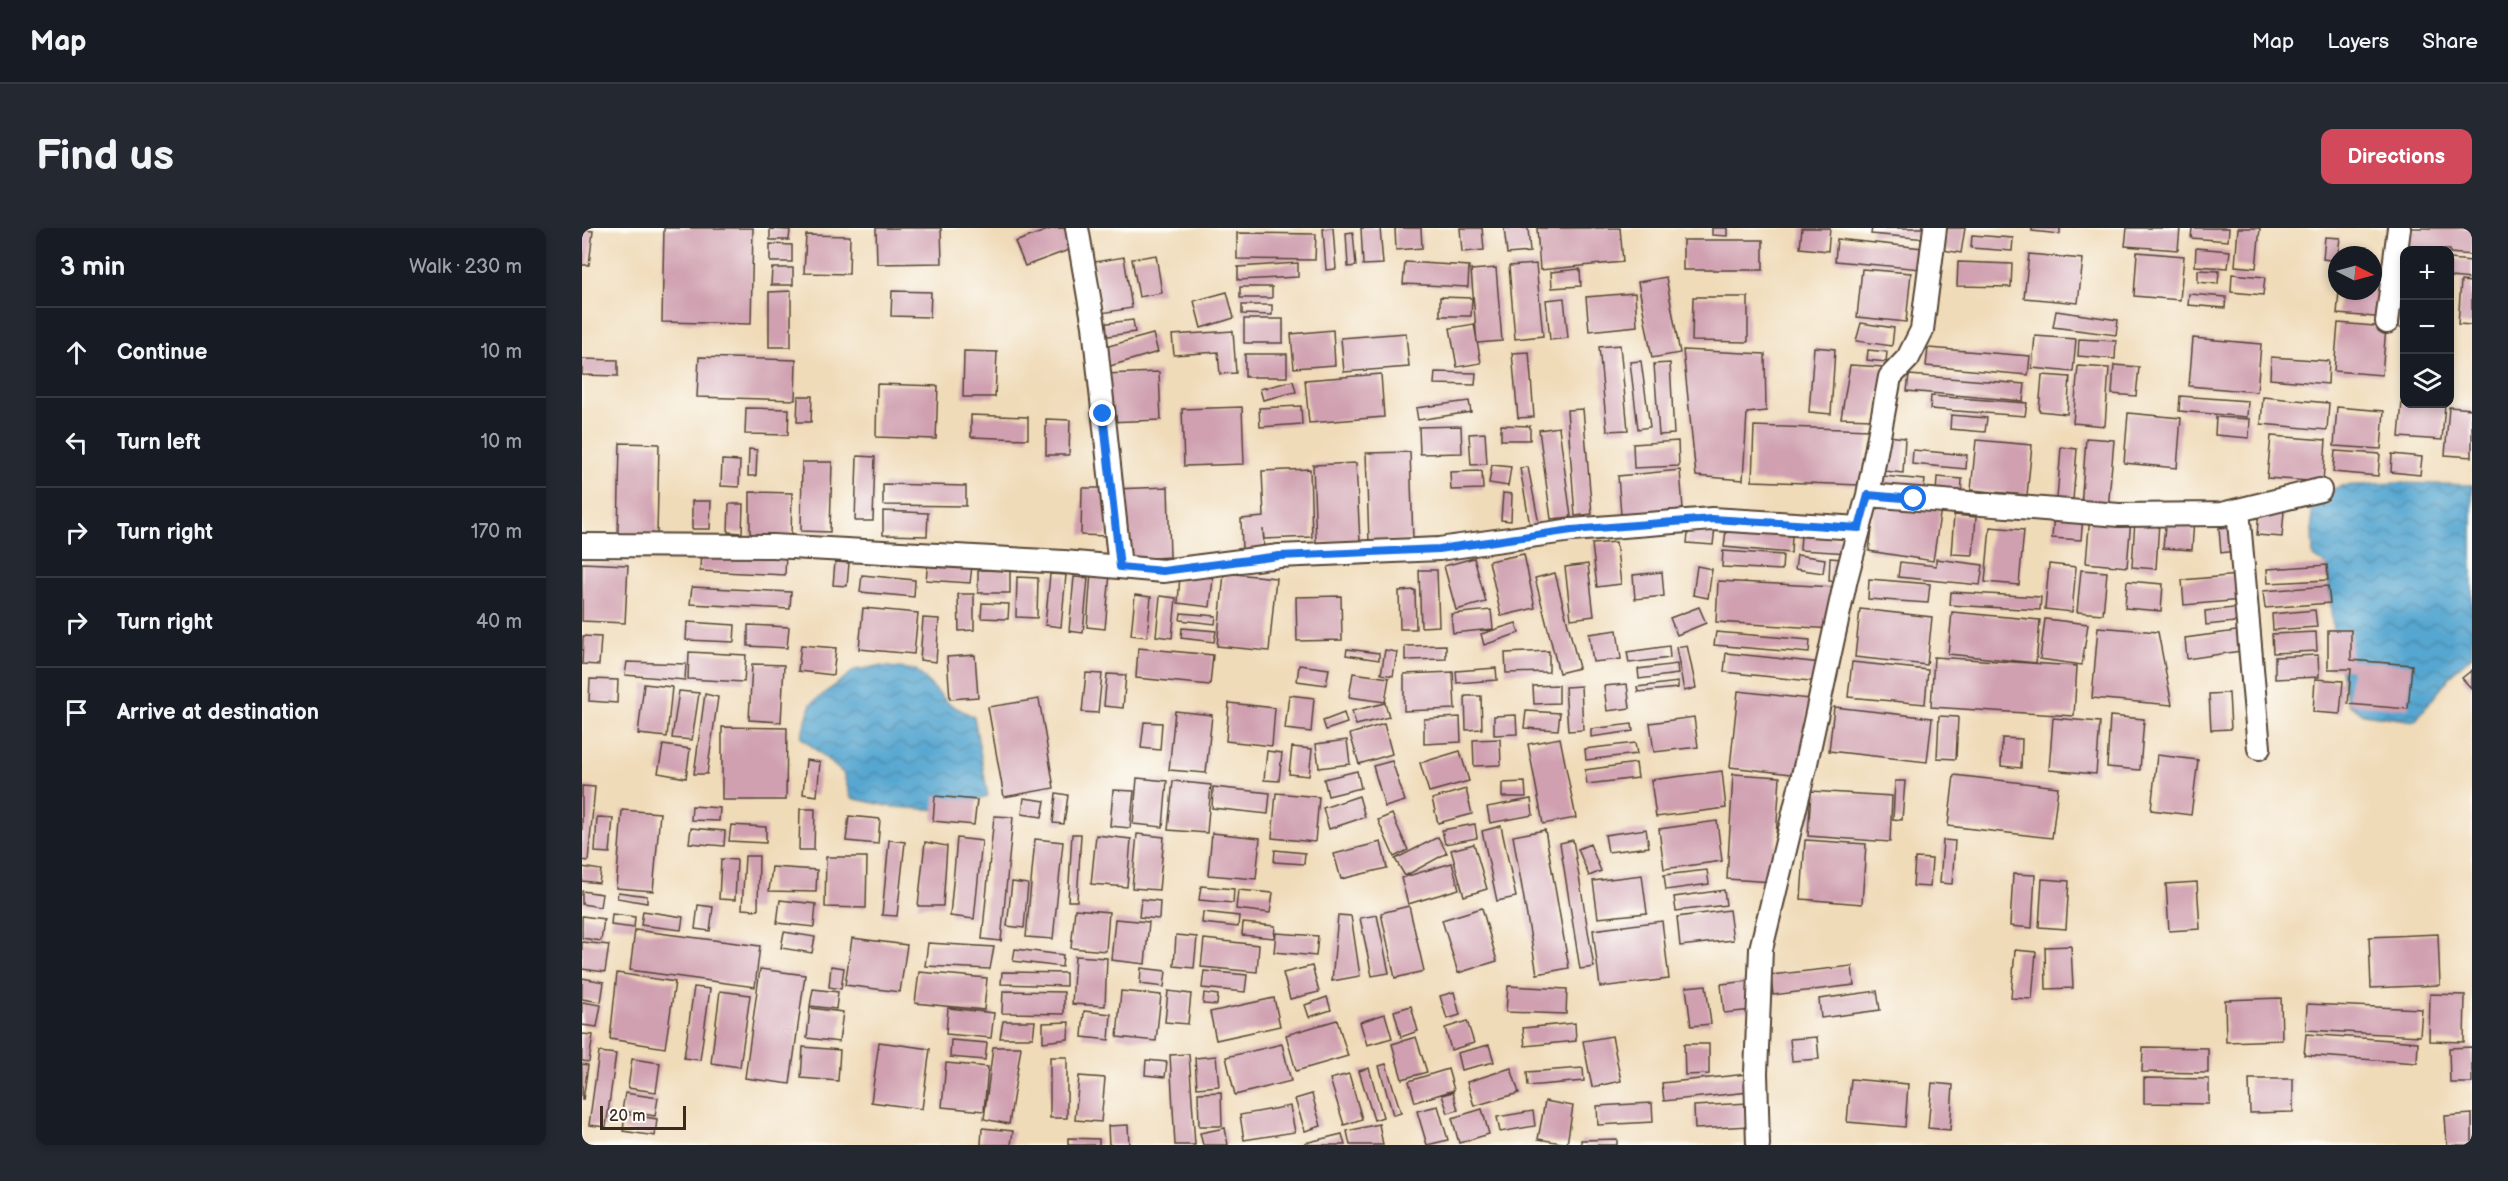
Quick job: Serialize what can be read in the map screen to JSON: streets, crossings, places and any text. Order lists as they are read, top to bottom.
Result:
{
  "scale_bar": "20 m",
  "north": "right",
  "page": {
    "header": "Map",
    "nav": ["Map", "Layers", "Share"],
    "buttons": "Directions",
    "title": "Find us",
    "heading": ["3 min", "Walk · 230 m"],
    "map_buttons": ["+", "−"],
    "list": [
      ["Continue", "10 m"],
      ["Turn left", "10 m"],
      ["Turn right", "170 m"],
      ["Turn right", "40 m"],
      "Arrive at destination"
    ],
    "scale": "20 m"
  }
}
